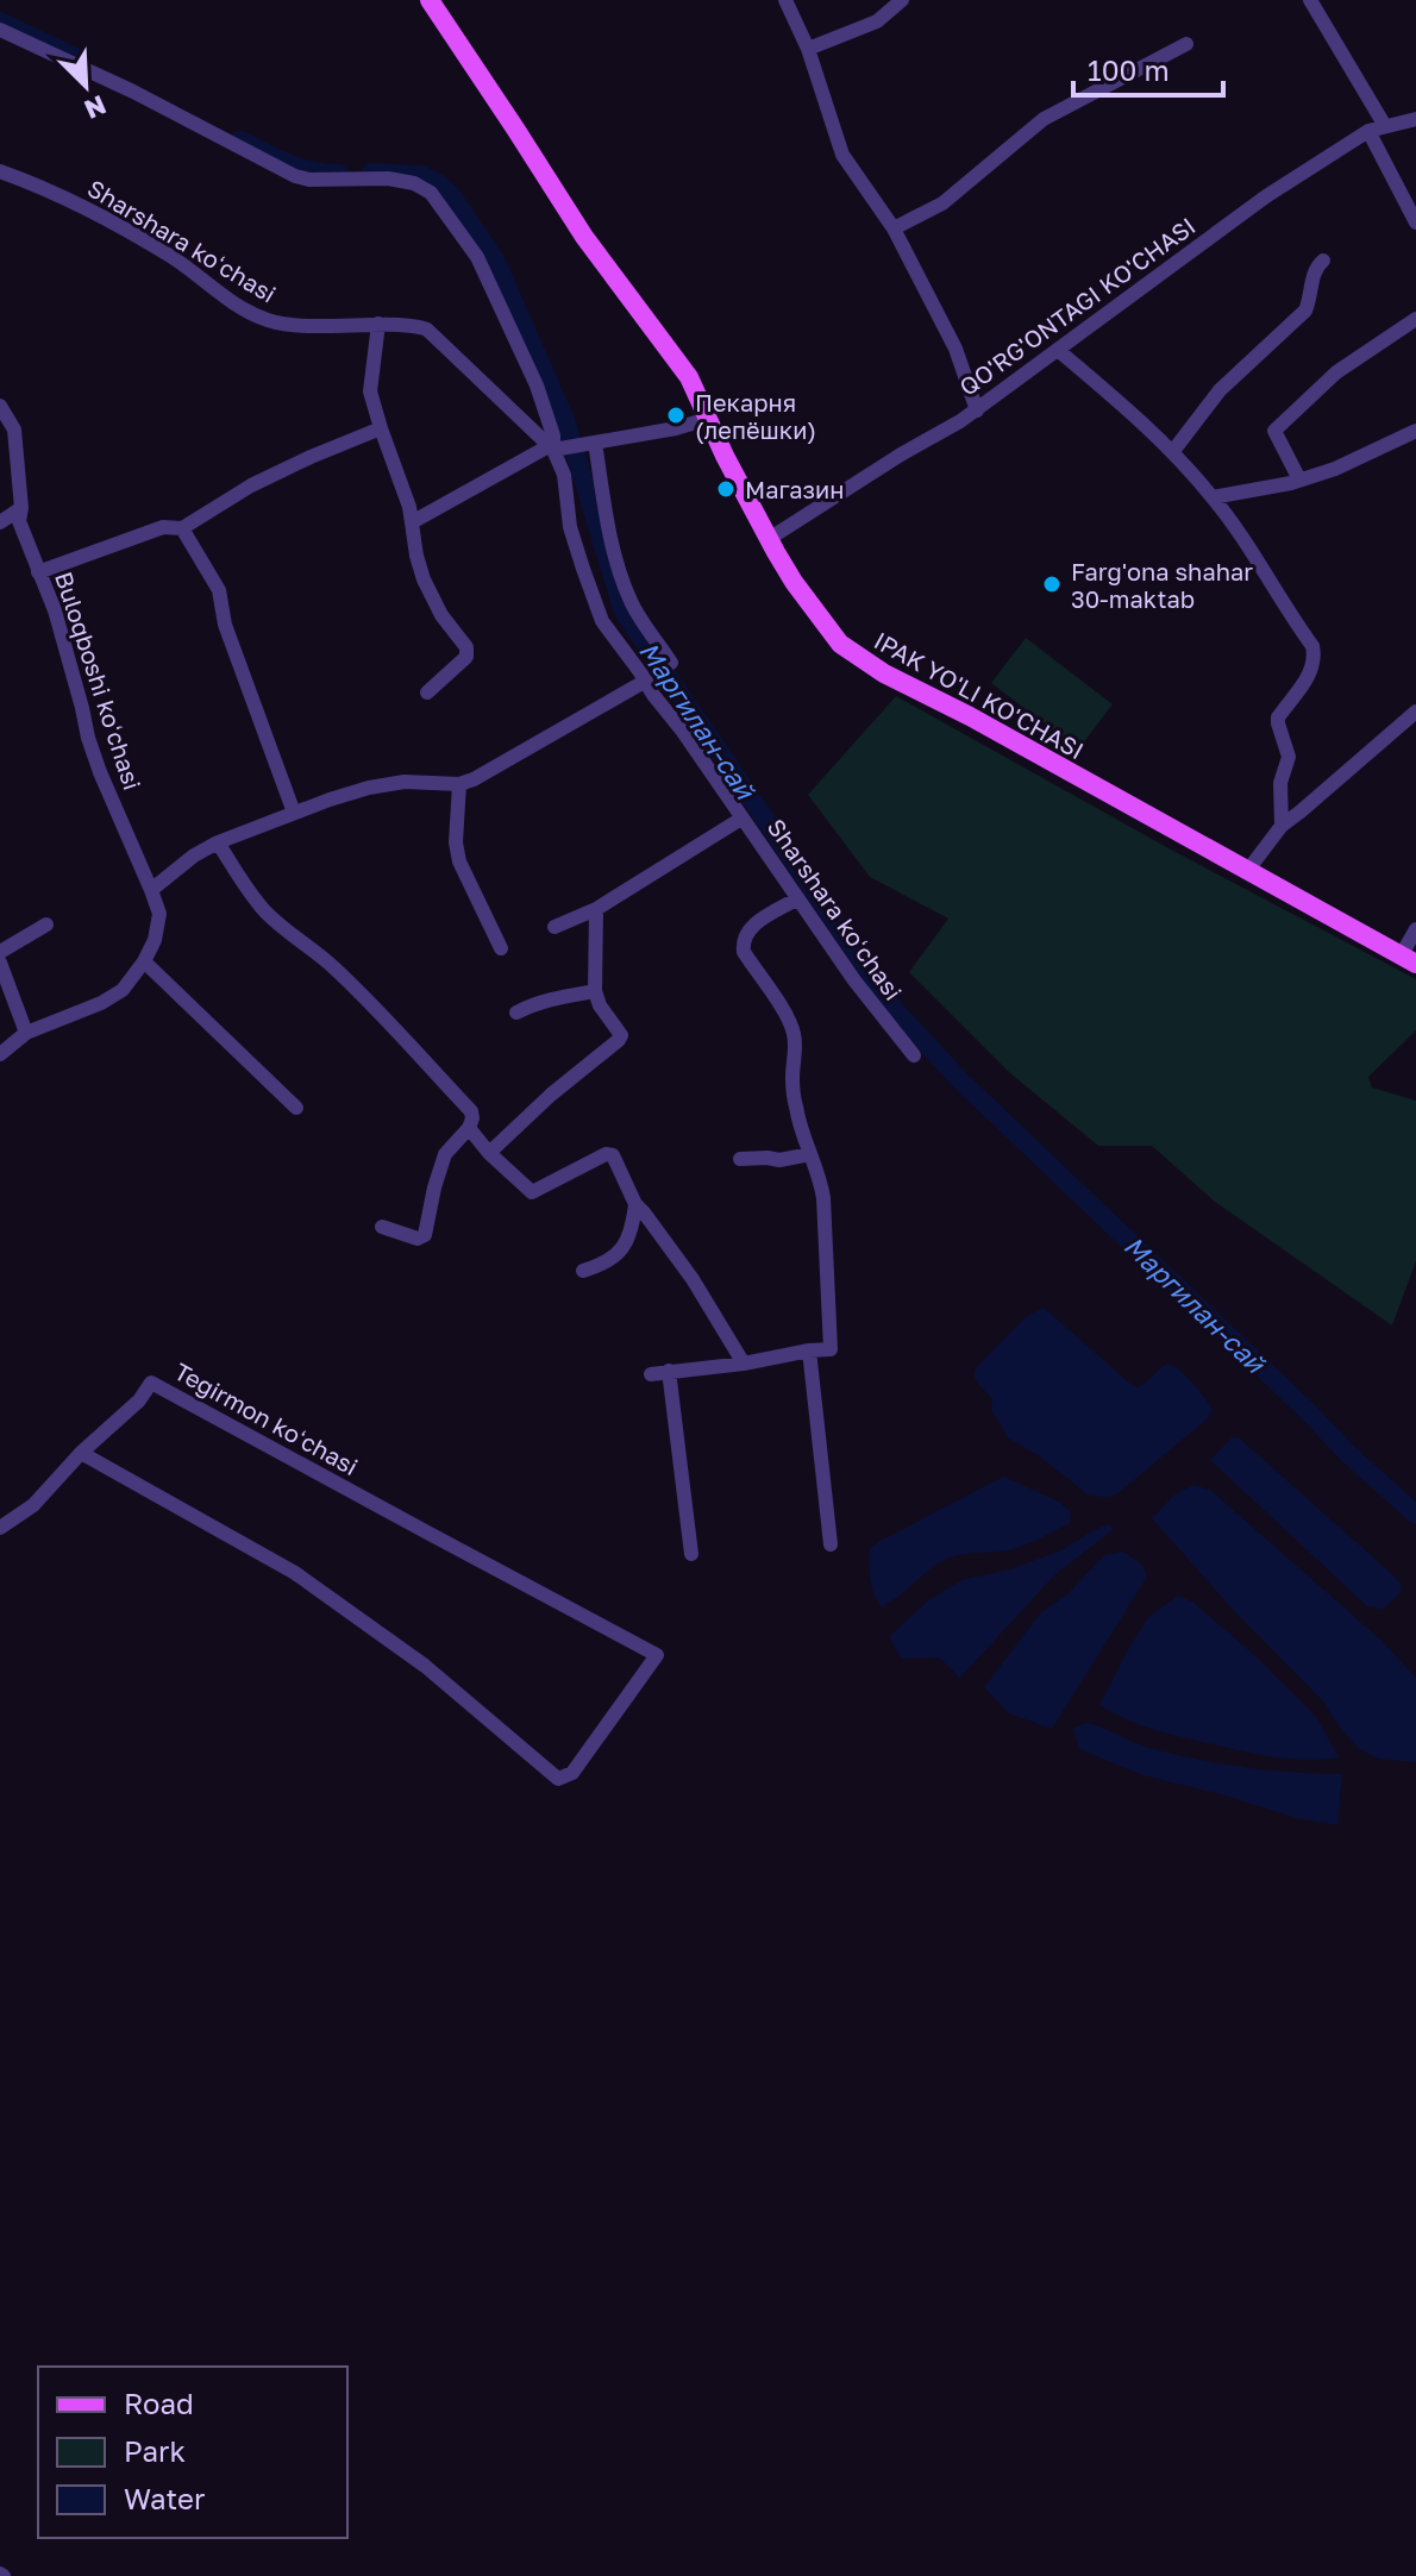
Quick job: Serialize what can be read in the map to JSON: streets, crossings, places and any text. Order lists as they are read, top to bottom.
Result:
{
  "streets": {
    "main road": ["IPAK YO'LI KO'CHASI"],
    "street": [
      "Sharshara koʻchasi",
      "QO'RG'ONTAGI KO'CHASI",
      "Buloqboshi koʻchasi",
      "Tegirmon koʻchasi"
    ]
  },
  "crossings": [
    ["QO'RG'ONTAGI KO'CHASI", "IPAK YO'LI KO'CHASI"]
  ],
  "water": ["Маргилан-сай"],
  "places": ["Пекарня (лепёшки)", "Магазин", "Farg'ona shahar 30-maktab"],
  "legend": ["Road", "Park", "Water"],
  "scale_bar": "100 m",
  "north": "bottom right"
}
